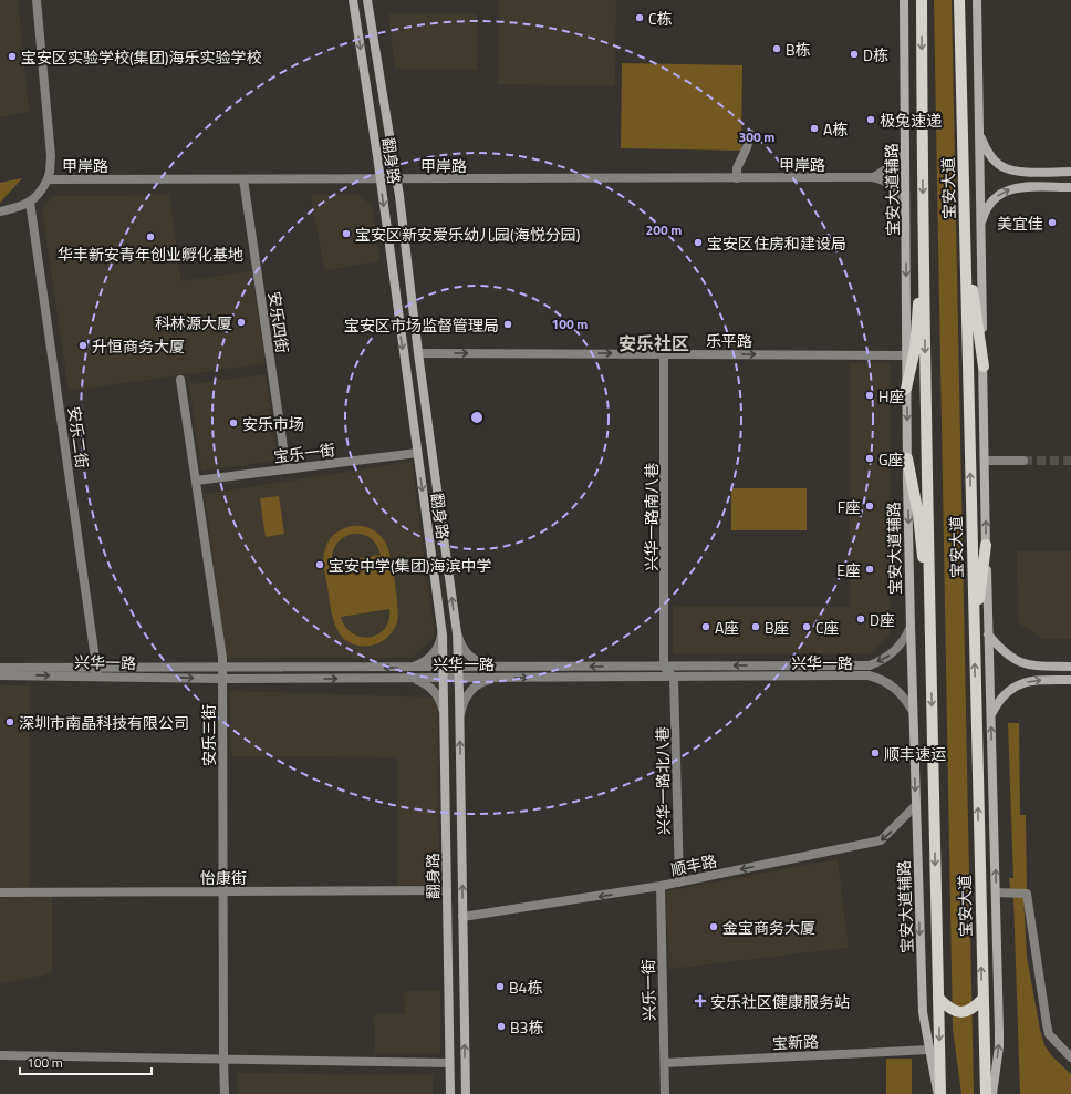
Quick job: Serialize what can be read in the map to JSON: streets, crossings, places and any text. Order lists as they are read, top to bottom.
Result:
{
  "streets": {
    "main road": ["翻身路", "宝安大道", "宝安大道辅路"],
    "street": [
      "甲岸路",
      "安乐四街",
      "乐平路",
      "安乐二街",
      "宝乐一街",
      "兴华一路南八巷",
      "兴华一路",
      "安乐三街",
      "兴华一路北八巷",
      "顺丰路",
      "怡康街",
      "兴乐一街",
      "宝新路"
    ]
  },
  "crossings": [
    ["翻身路", "甲岸路"],
    ["翻身路", "乐平路"],
    ["翻身路", "宝乐一街"],
    ["翻身路", "兴华一路"],
    ["翻身路", "顺丰路"],
    ["翻身路", "怡康街"],
    ["甲岸路", "安乐四街"],
    ["甲岸路", "安乐二街"],
    ["宝安大道辅路", "乐平路"],
    ["宝安大道辅路", "兴华一路"],
    ["宝安大道辅路", "顺丰路"],
    ["宝安大道辅路", "宝新路"],
    ["安乐四街", "宝乐一街"],
    ["乐平路", "兴华一路南八巷"],
    ["安乐二街", "兴华一路"],
    ["宝乐一街", "安乐三街"],
    ["兴华一路南八巷", "兴华一路"],
    ["兴华一路", "安乐三街"],
    ["兴华一路", "兴华一路北八巷"],
    ["安乐三街", "怡康街"],
    ["兴华一路北八巷", "顺丰路"],
    ["顺丰路", "兴乐一街"],
    ["兴乐一街", "宝新路"]
  ],
  "one_way": ["乐平路", "顺丰路"],
  "districts": ["安乐社区"],
  "places": {
    "other": [
      "C栋",
      "B栋",
      "D栋",
      "宝安区实验学校(集团)海乐实验学校",
      "极兔速递",
      "A栋",
      "美宜佳",
      "宝安区新安爱乐幼儿园(海悦分园)",
      "华丰新安青年创业孵化基地",
      "宝安区住房和建设局",
      "科林源大厦",
      "宝安区市场监督管理局",
      "升恒商务大厦",
      "H座",
      "安乐市场",
      "G座",
      "F座",
      "宝安中学(集团)海滨中学",
      "E座",
      "D座",
      "A座",
      "B座",
      "C座",
      "深圳市南晶科技有限公司",
      "顺丰速运",
      "金宝商务大厦",
      "B4栋",
      "B3栋"
    ],
    "health": ["安乐社区健康服务站"]
  },
  "scale_bar": "100 m",
  "rings": ["300 m", "200 m", "100 m"]
}
